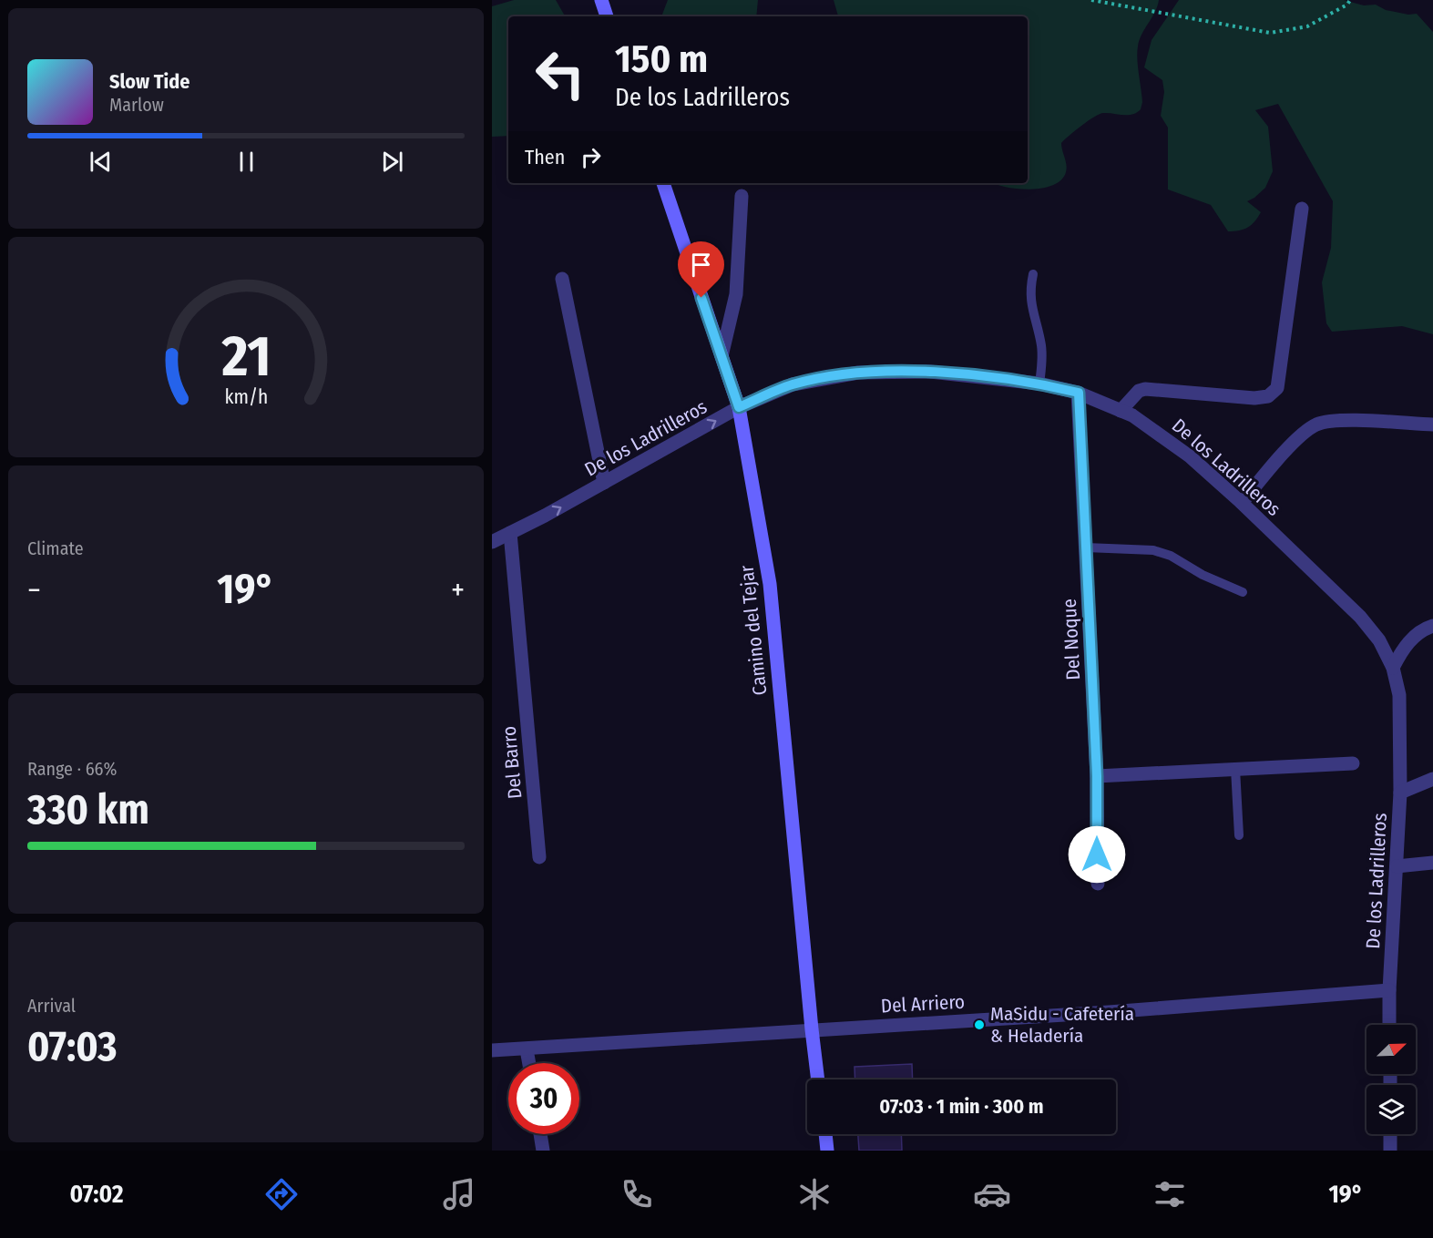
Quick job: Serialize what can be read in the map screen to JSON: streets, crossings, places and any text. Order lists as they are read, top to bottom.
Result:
{
  "streets": {
    "street": [
      "De los Ladrilleros",
      "Camino del Tejar",
      "Del Noque",
      "Del Barro",
      "Del Arriero"
    ]
  },
  "crossings": [
    ["De los Ladrilleros", "Camino del Tejar"],
    ["De los Ladrilleros", "Del Noque"],
    ["De los Ladrilleros", "Del Barro"],
    ["De los Ladrilleros", "Del Arriero"],
    ["Camino del Tejar", "Del Arriero"]
  ],
  "places": ["MaSidu - Cafetería & Heladería"],
  "north": "top right",
  "page": {
    "turn": ["150 m", "De los Ladrilleros"],
    "song": ["Slow Tide", "Marlow"],
    "then": "Then",
    "tile": [
      "Climate",
      ["Range · 66%", "330 km"],
      ["Arrival", "07:03"]
    ],
    "heat": ["−", "19°", "+"],
    "limit": "30",
    "trip": "07:03 · 1 min · 300 m",
    "tabs": ["07:02", "19°"],
    "gauge": ["21", "km/h"]
  }
}
